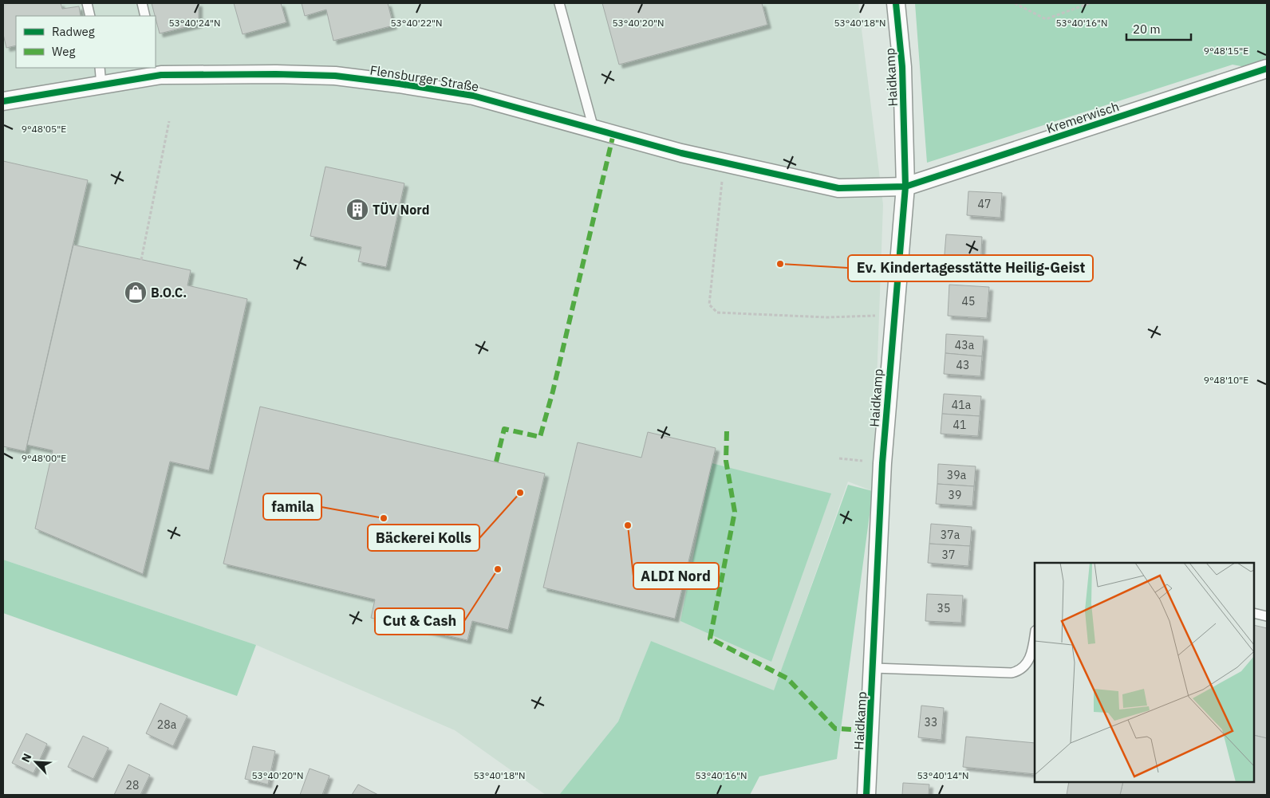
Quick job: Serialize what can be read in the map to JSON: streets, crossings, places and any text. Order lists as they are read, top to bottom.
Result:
{
  "streets": {
    "street": ["Haidkamp", "Flensburger Straße", "Kremerwisch"]
  },
  "crossings": [
    ["Haidkamp", "Flensburger Straße"],
    ["Haidkamp", "Kremerwisch"],
    ["Flensburger Straße", "Kremerwisch"]
  ],
  "places": {
    "building": ["TÜV Nord"],
    "other": [
      "Ev. Kindertagesstätte Heilig-Geist",
      "Bäckerei Kolls",
      "famila",
      "ALDI Nord",
      "Cut & Cash"
    ],
    "shop": ["B.O.C."]
  },
  "house_numbers": [
    "47",
    "45",
    "43a",
    "43",
    "41a",
    "41",
    "39a",
    "39",
    "37a",
    "37",
    "35",
    "33",
    "28a",
    "28"
  ],
  "legend": ["Radweg", "Weg"],
  "scale_bar": "20 m",
  "north": "top left",
  "coordinates": [
    "53°40'24\"N",
    "53°40'22\"N",
    "53°40'20\"N",
    "53°40'18\"N",
    "53°40'16\"N",
    "9°48'15\"E",
    "9°48'05\"E",
    "9°48'10\"E",
    "9°48'00\"E",
    "53°40'14\"N"
  ]
}
